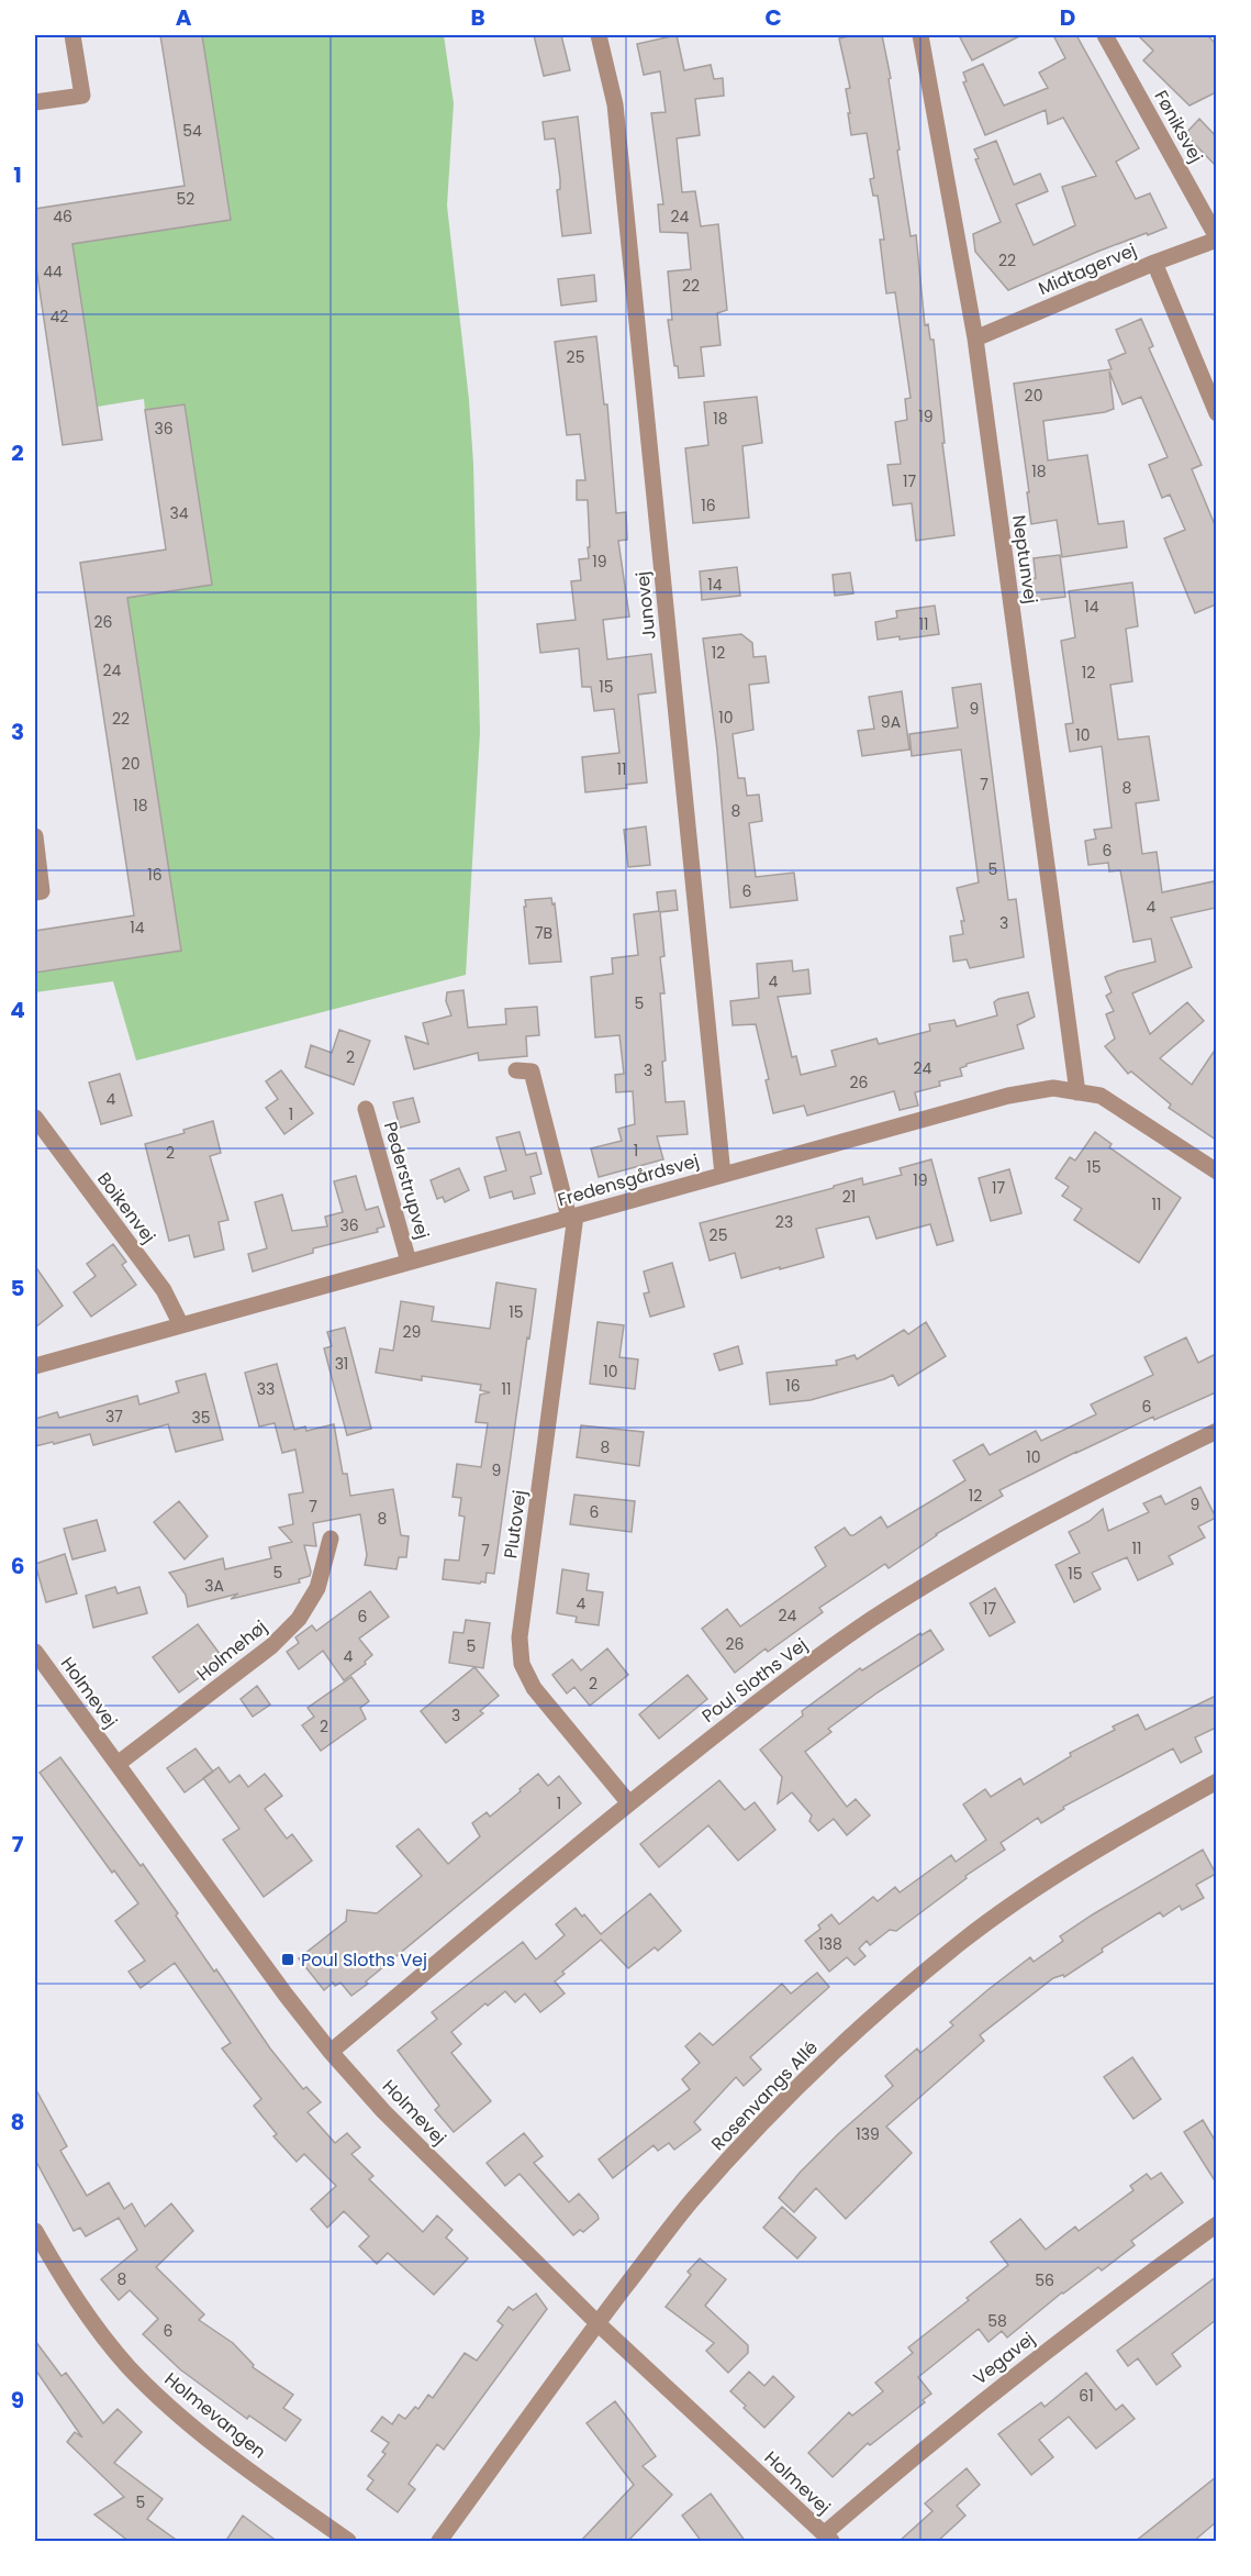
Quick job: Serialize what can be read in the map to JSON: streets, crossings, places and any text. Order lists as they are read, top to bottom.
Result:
{
  "streets": {
    "street": [
      "Føniksvej",
      "Midtagervej",
      "Neptunvej",
      "Junovej",
      "Pederstrupvej",
      "Fredensgårdsvej",
      "Boikenvej",
      "Plutovej",
      "Holmehøj",
      "Poul Sloths Vej",
      "Holmevej",
      "Rosenvangs Allé",
      "Vegavej",
      "Holmevangen"
    ]
  },
  "crossings": [
    ["Føniksvej", "Midtagervej"],
    ["Midtagervej", "Neptunvej"],
    ["Neptunvej", "Fredensgårdsvej"],
    ["Junovej", "Fredensgårdsvej"],
    ["Pederstrupvej", "Fredensgårdsvej"],
    ["Fredensgårdsvej", "Boikenvej"],
    ["Fredensgårdsvej", "Plutovej"],
    ["Plutovej", "Poul Sloths Vej"],
    ["Holmehøj", "Holmevej"],
    ["Poul Sloths Vej", "Holmevej"],
    ["Holmevej", "Rosenvangs Allé"],
    ["Holmevej", "Vegavej"]
  ],
  "places": {
    "transit": ["Poul Sloths Vej"]
  },
  "house_numbers": [
    "54",
    "52",
    "46",
    "24",
    "22",
    "44",
    "22",
    "42",
    "25",
    "20",
    "19",
    "18",
    "36",
    "18",
    "17",
    "16",
    "34",
    "19",
    "14",
    "14",
    "26",
    "11",
    "12",
    "24",
    "12",
    "15",
    "9",
    "10",
    "22",
    "9A",
    "10",
    "20",
    "11",
    "7",
    "8",
    "18",
    "8",
    "6",
    "5",
    "16",
    "6",
    "4",
    "3",
    "14",
    "7B",
    "4",
    "5",
    "2",
    "24",
    "3",
    "26",
    "4",
    "1",
    "1",
    "2",
    "15",
    "19",
    "17",
    "21",
    "11",
    "23",
    "36",
    "25",
    "15",
    "29",
    "31",
    "10",
    "16",
    "33",
    "11",
    "6",
    "37",
    "35",
    "8",
    "10",
    "9",
    "12",
    "9",
    "7",
    "6",
    "8",
    "11",
    "7",
    "5",
    "15",
    "3A",
    "4",
    "17",
    "24",
    "6",
    "26",
    "5",
    "4",
    "2",
    "3",
    "2",
    "1",
    "138",
    "139",
    "8",
    "56",
    "58",
    "6",
    "61",
    "5"
  ],
  "grid": {
    "columns": [
      "A",
      "B",
      "C",
      "D"
    ],
    "rows": [
      "1",
      "2",
      "3",
      "4",
      "5",
      "6",
      "7",
      "8",
      "9"
    ]
  }
}
